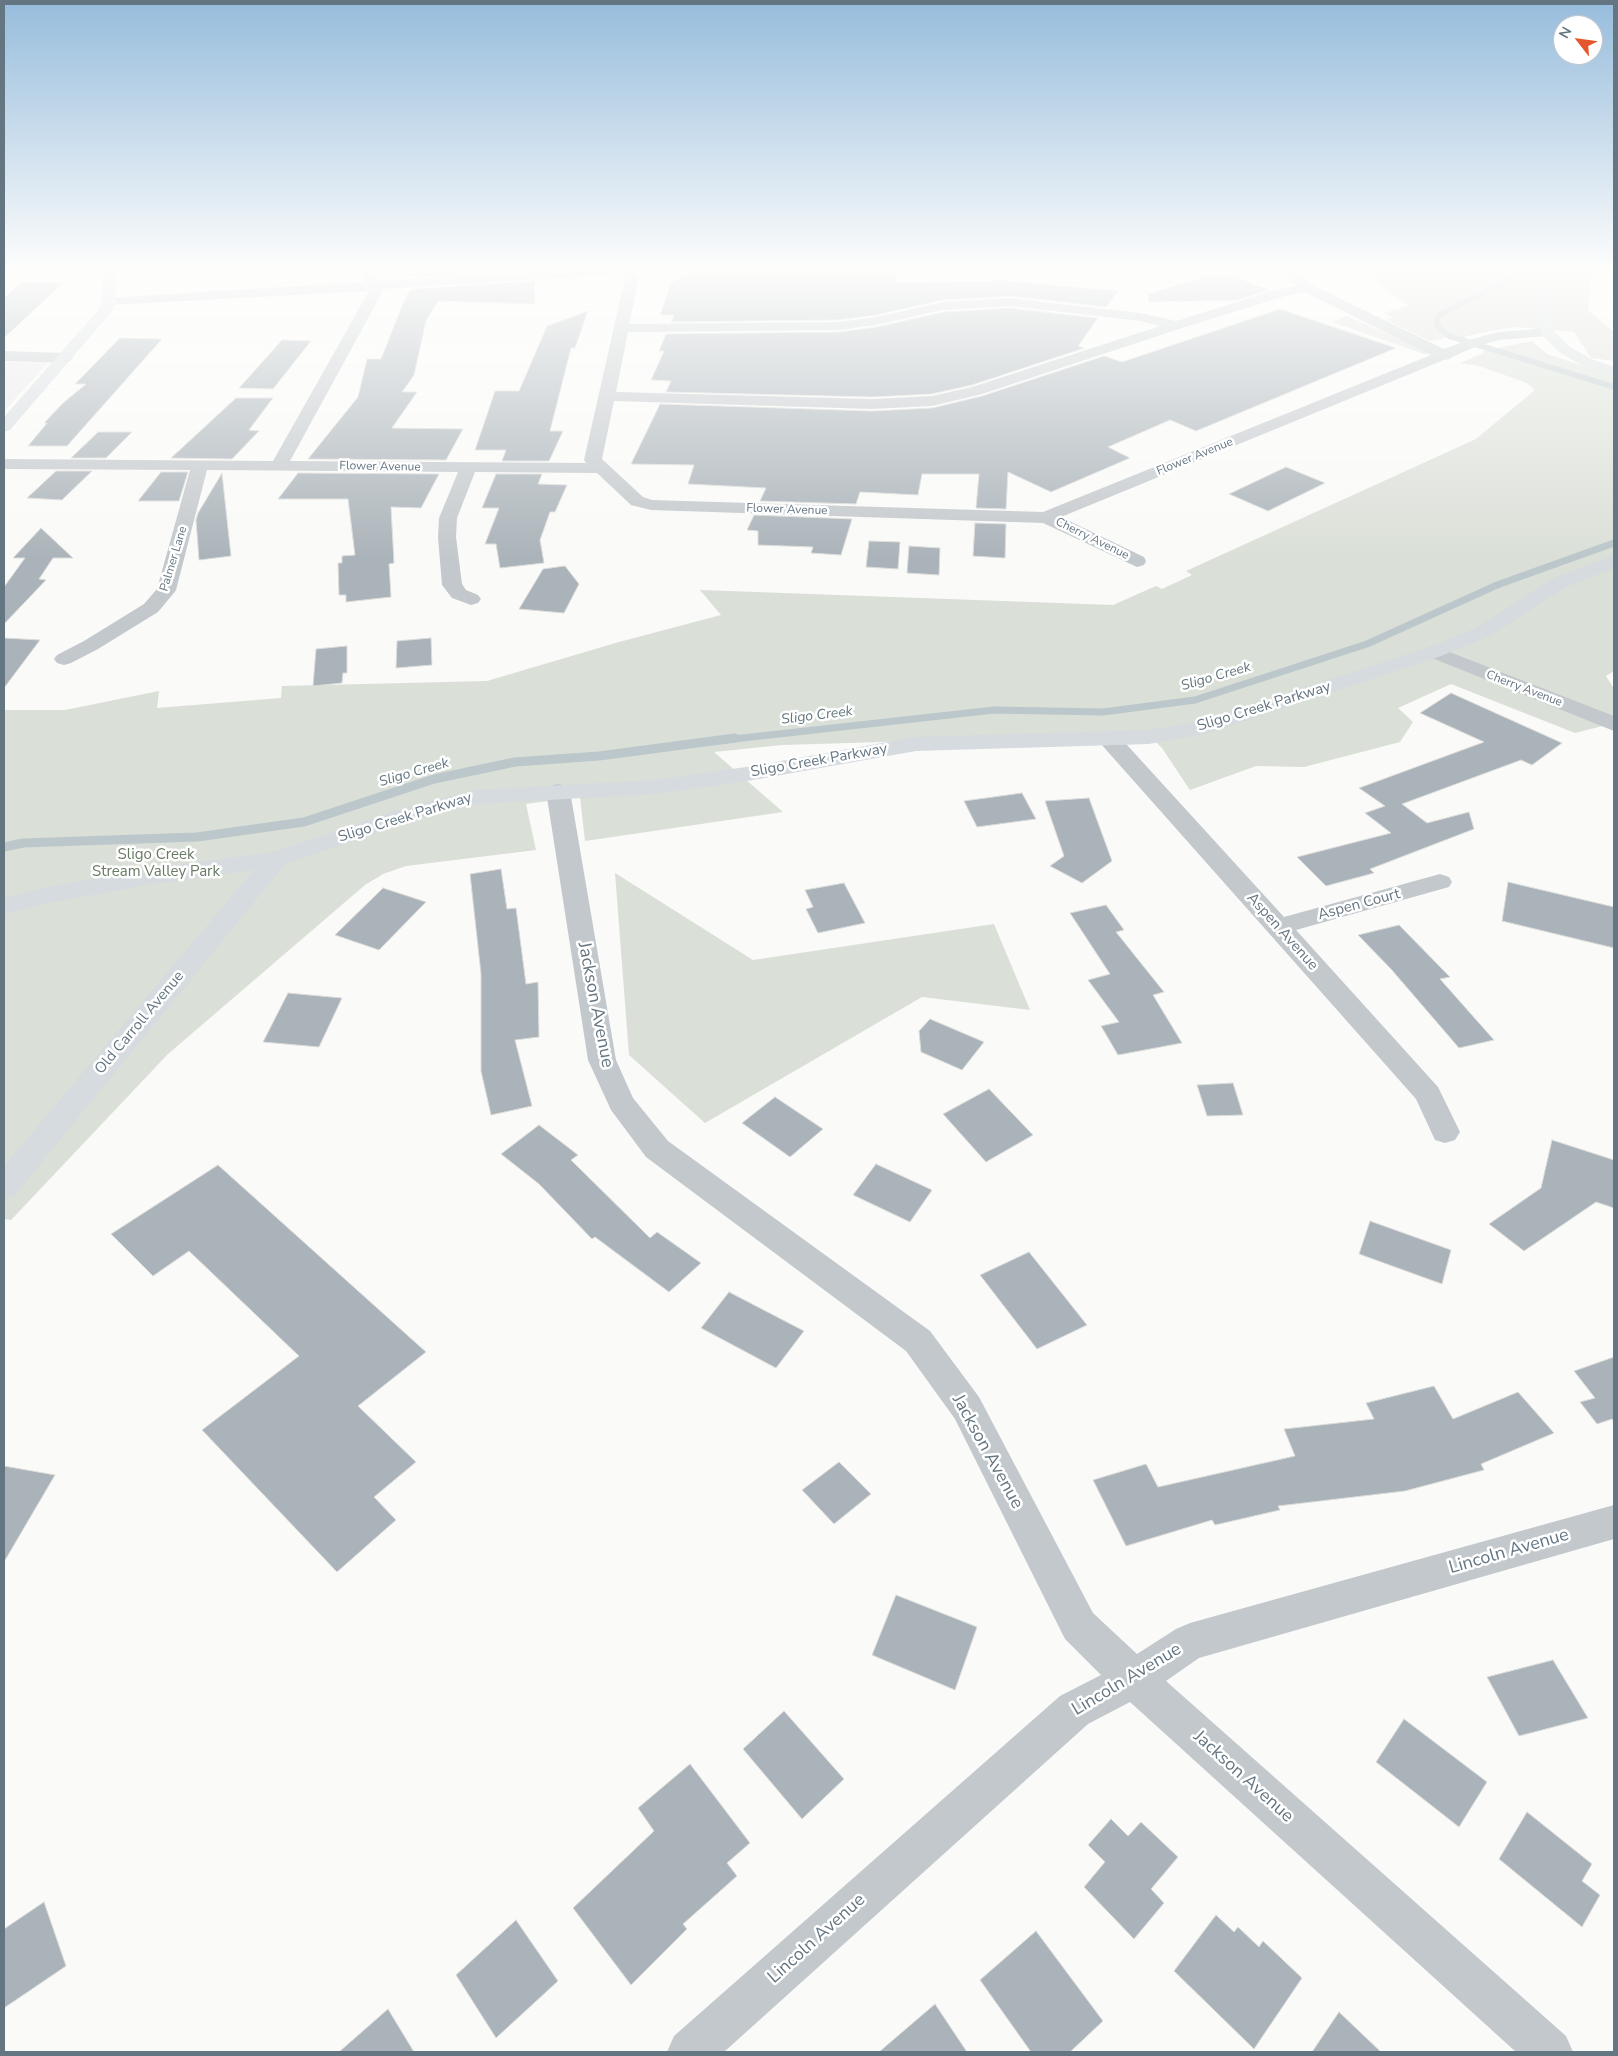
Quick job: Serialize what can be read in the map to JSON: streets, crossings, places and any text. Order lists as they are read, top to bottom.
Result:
{
  "streets": {
    "street": [
      "Flower Avenue",
      "Cherry Avenue",
      "Palmer Lane",
      "Sligo Creek Parkway",
      "Aspen Court",
      "Aspen Avenue",
      "Jackson Avenue",
      "Old Carroll Avenue",
      "Lincoln Avenue"
    ]
  },
  "crossings": [
    ["Flower Avenue", "Cherry Avenue"],
    ["Flower Avenue", "Palmer Lane"],
    ["Cherry Avenue", "Sligo Creek Parkway"],
    ["Sligo Creek Parkway", "Aspen Avenue"],
    ["Sligo Creek Parkway", "Jackson Avenue"],
    ["Sligo Creek Parkway", "Old Carroll Avenue"],
    ["Aspen Court", "Aspen Avenue"],
    ["Jackson Avenue", "Lincoln Avenue"]
  ],
  "water": ["Sligo Creek"],
  "parks": ["Sligo Creek Stream Valley Park"],
  "north": "top left"
}
